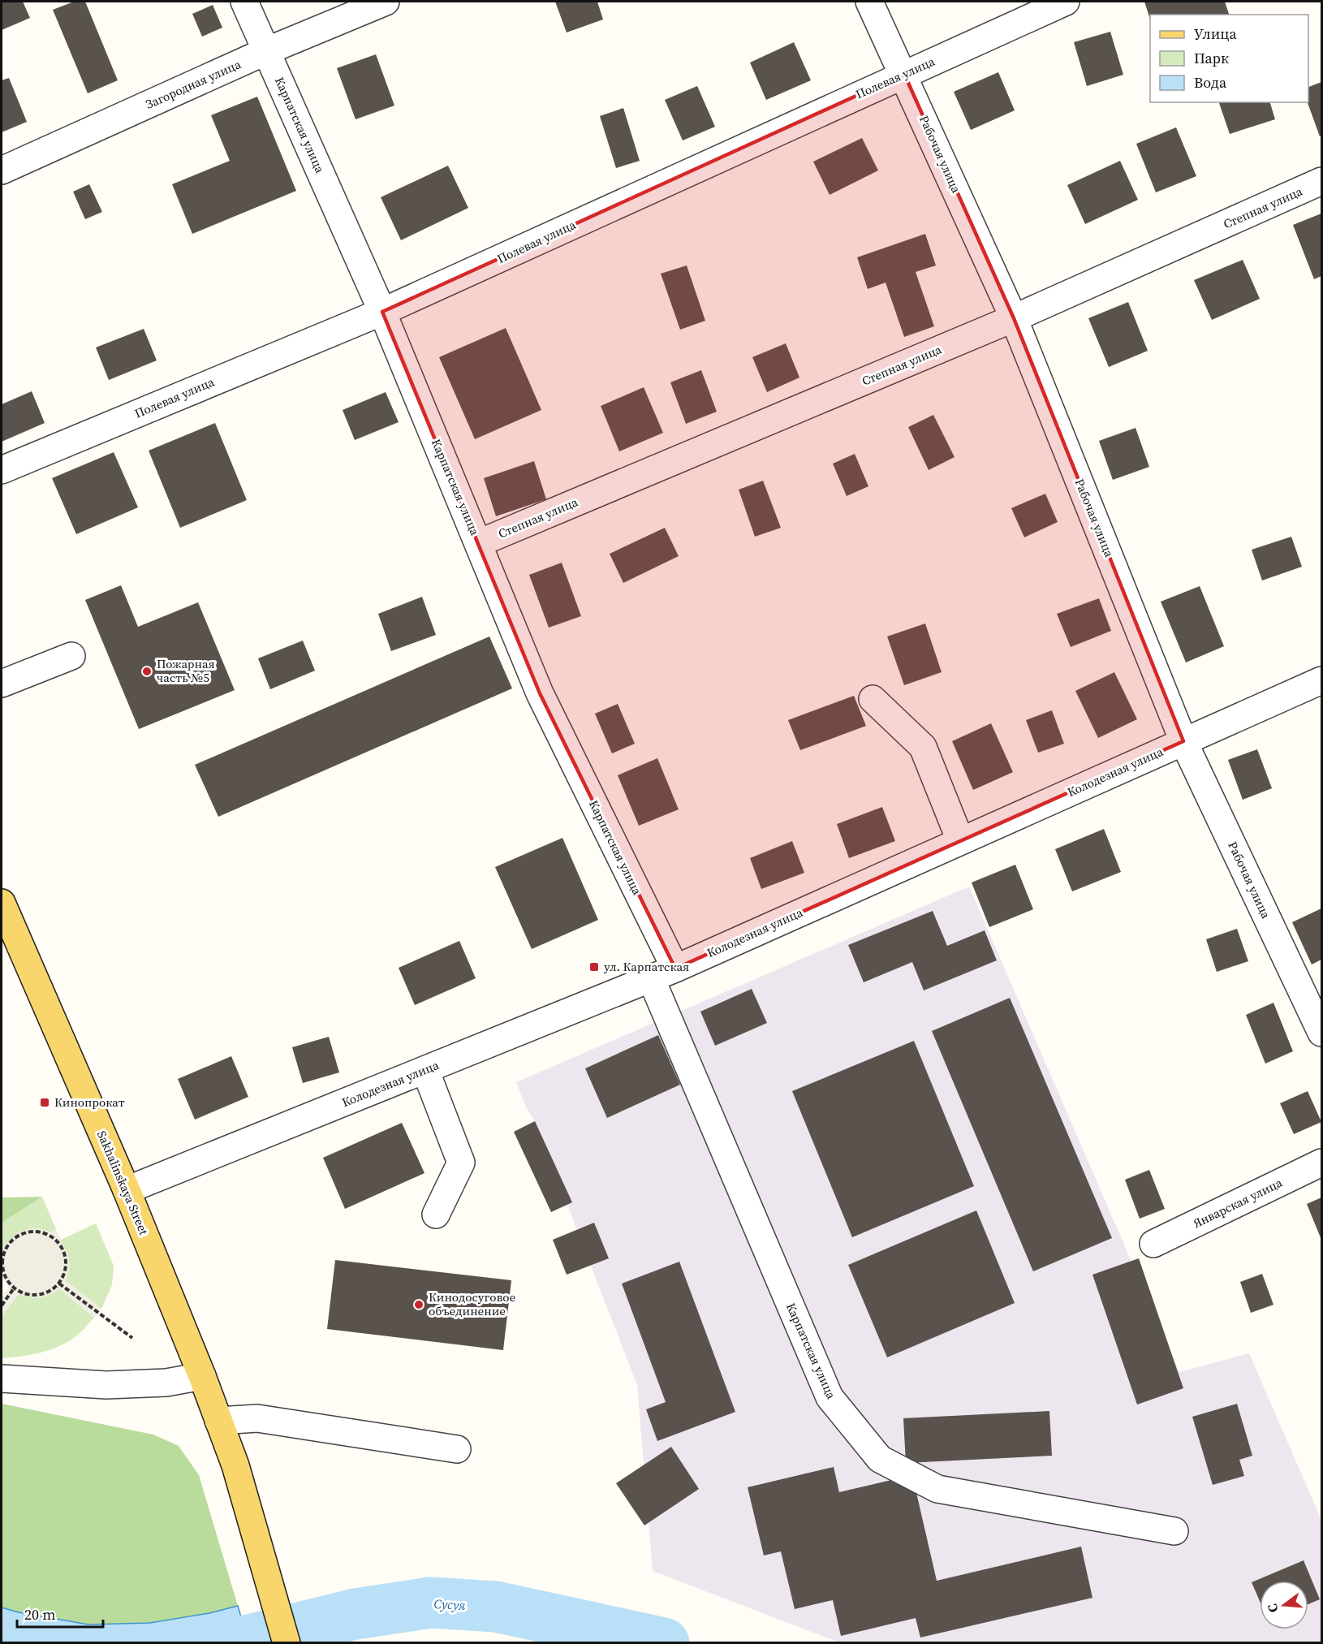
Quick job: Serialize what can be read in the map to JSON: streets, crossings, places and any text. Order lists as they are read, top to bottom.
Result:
{
  "streets": {
    "main road": ["Sakhalinskaya Street"],
    "street": [
      "Полевая улица",
      "Загородная улица",
      "Карпатская улица",
      "Рабочая улица",
      "Степная улица",
      "Колодезная улица",
      "Январская улица"
    ]
  },
  "crossings": [
    ["Полевая улица", "Карпатская улица"],
    ["Полевая улица", "Рабочая улица"],
    ["Загородная улица", "Карпатская улица"],
    ["Карпатская улица", "Степная улица"],
    ["Карпатская улица", "Колодезная улица"],
    ["Рабочая улица", "Степная улица"],
    ["Рабочая улица", "Колодезная улица"],
    ["Колодезная улица", "Sakhalinskaya Street"]
  ],
  "water": ["Сусуя"],
  "places": {
    "other": ["Пожарная часть №5", "Кинодосуговое объединение"],
    "transit": ["ул. Карпатская", "Кинопрокат"]
  },
  "legend": ["Улица", "Парк", "Вода"],
  "scale_bar": "20 m",
  "north": "left"
}
